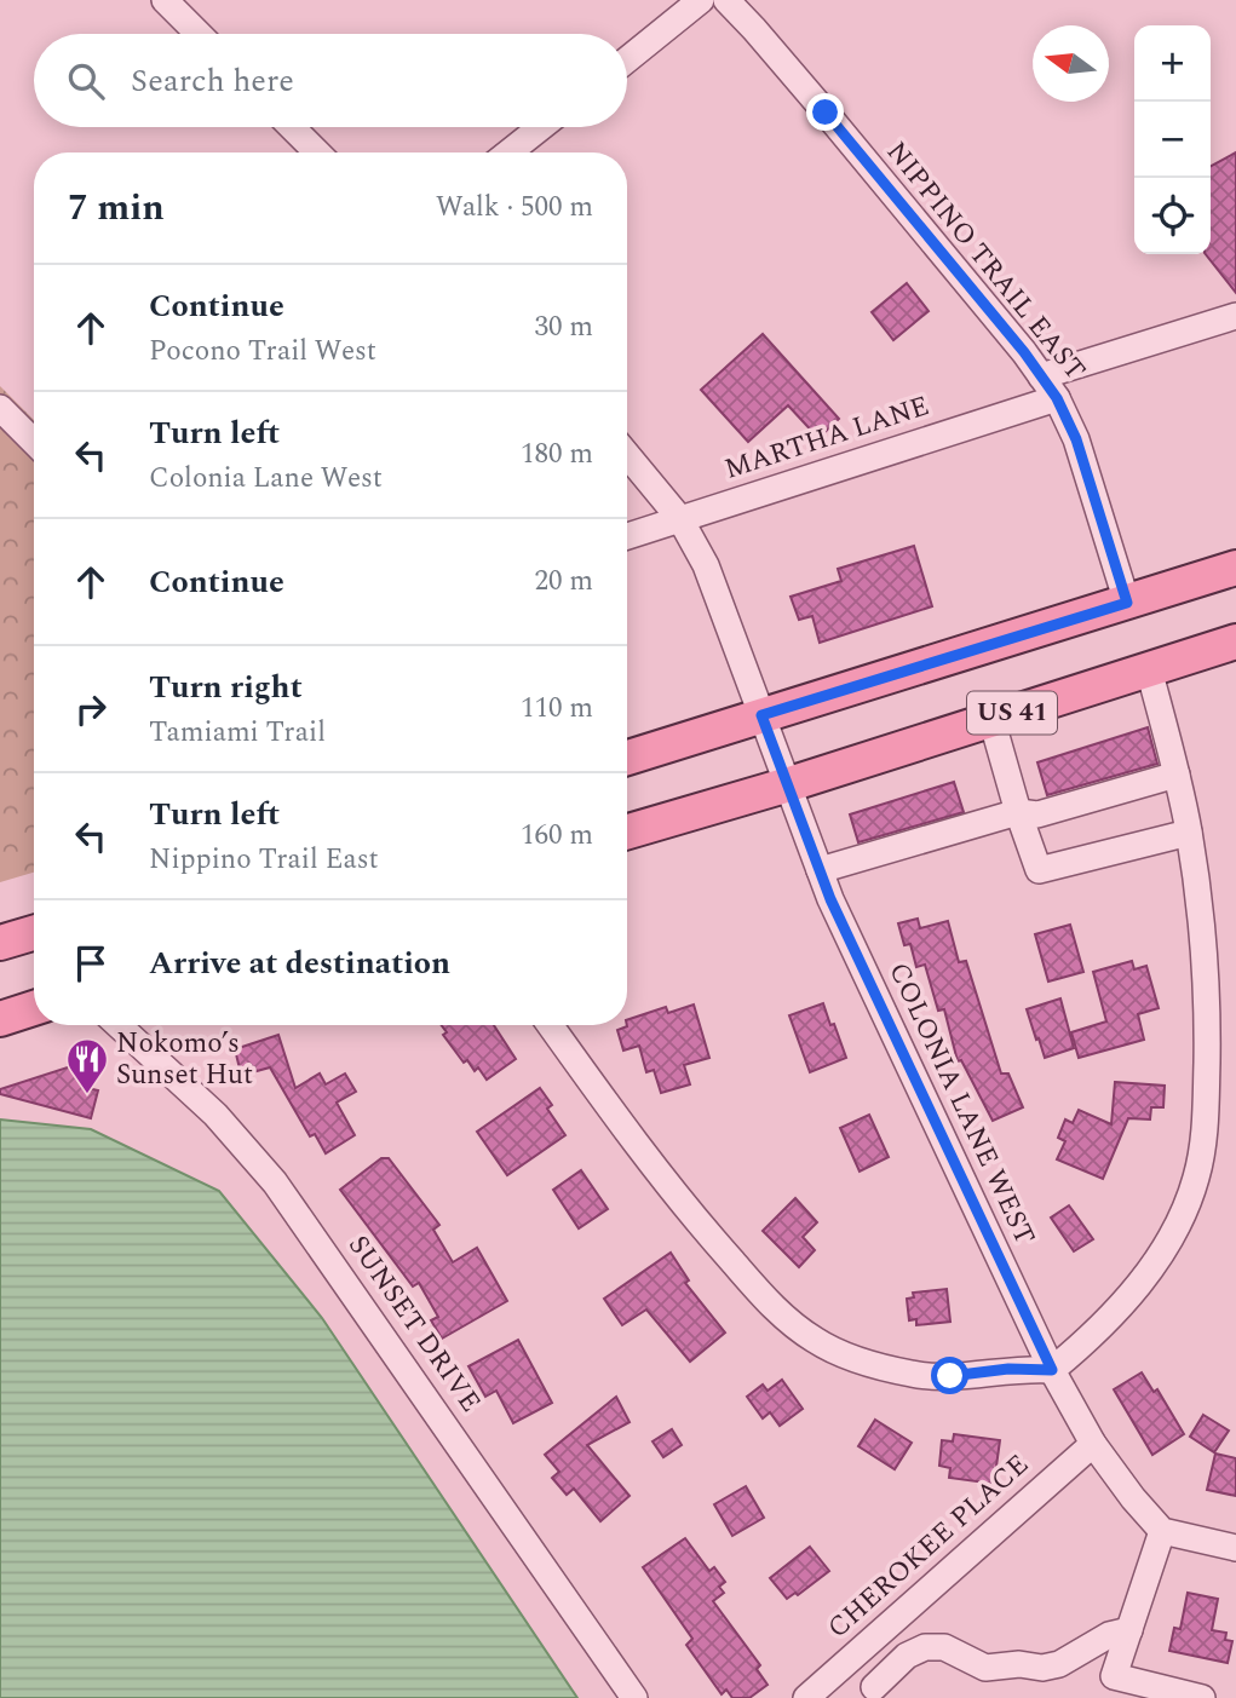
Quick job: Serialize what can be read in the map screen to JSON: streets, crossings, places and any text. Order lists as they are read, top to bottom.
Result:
{
  "streets": {
    "main road": ["US 41"],
    "street": [
      "NIPPINO TRAIL EAST",
      "MARTHA LANE",
      "COLONIA LANE WEST",
      "SUNSET DRIVE",
      "CHEROKEE PLACE"
    ]
  },
  "crossings": [
    ["NIPPINO TRAIL EAST", "MARTHA LANE"],
    ["NIPPINO TRAIL EAST", "US 41"],
    ["MARTHA LANE", "COLONIA LANE WEST"],
    ["US 41", "COLONIA LANE WEST"],
    ["COLONIA LANE WEST", "CHEROKEE PLACE"]
  ],
  "places": {
    "restaurant": ["Nokomo’s Sunset Hut"]
  },
  "north": "left",
  "page": {
    "map_buttons": ["+", "−"],
    "search": "Search here",
    "heading": ["7 min", "Walk · 500 m"],
    "list": [
      ["Continue", "Pocono Trail West", "30 m"],
      ["Turn left", "Colonia Lane West", "180 m"],
      ["Continue", "20 m"],
      ["Turn right", "Tamiami Trail", "110 m"],
      ["Turn left", "Nippino Trail East", "160 m"],
      "Arrive at destination"
    ]
  }
}
